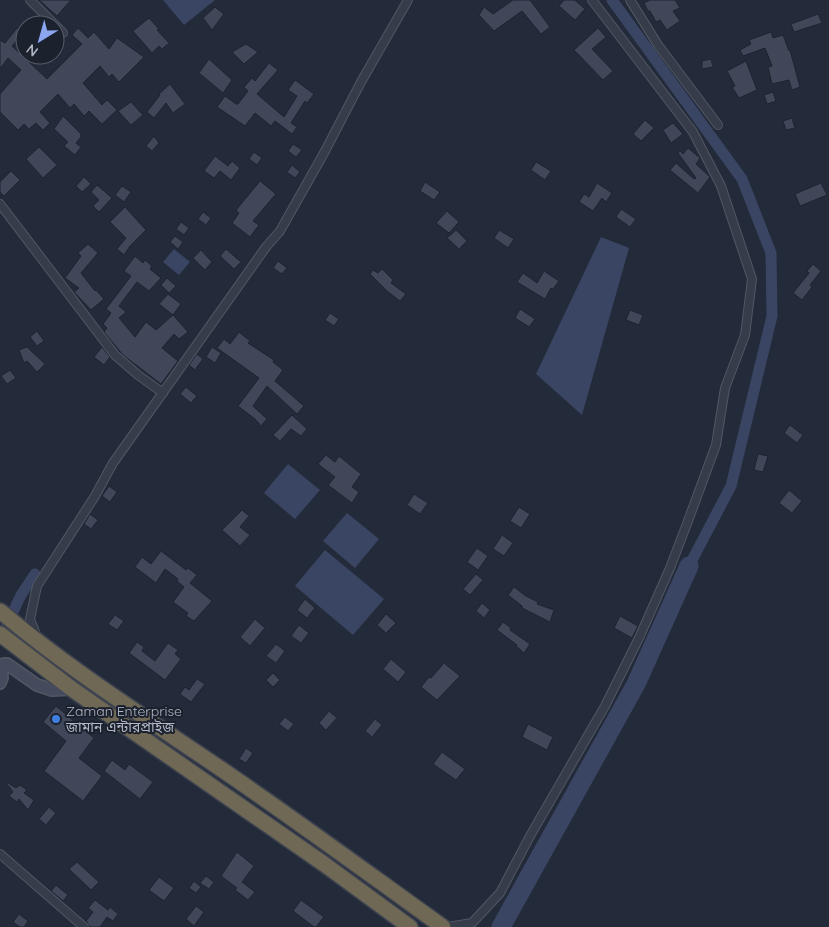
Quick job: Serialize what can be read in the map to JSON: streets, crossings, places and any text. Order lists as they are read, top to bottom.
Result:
{
  "places": ["Zaman Enterprise জামান এন্টারপ্রাইজ"],
  "north": "bottom left"
}
